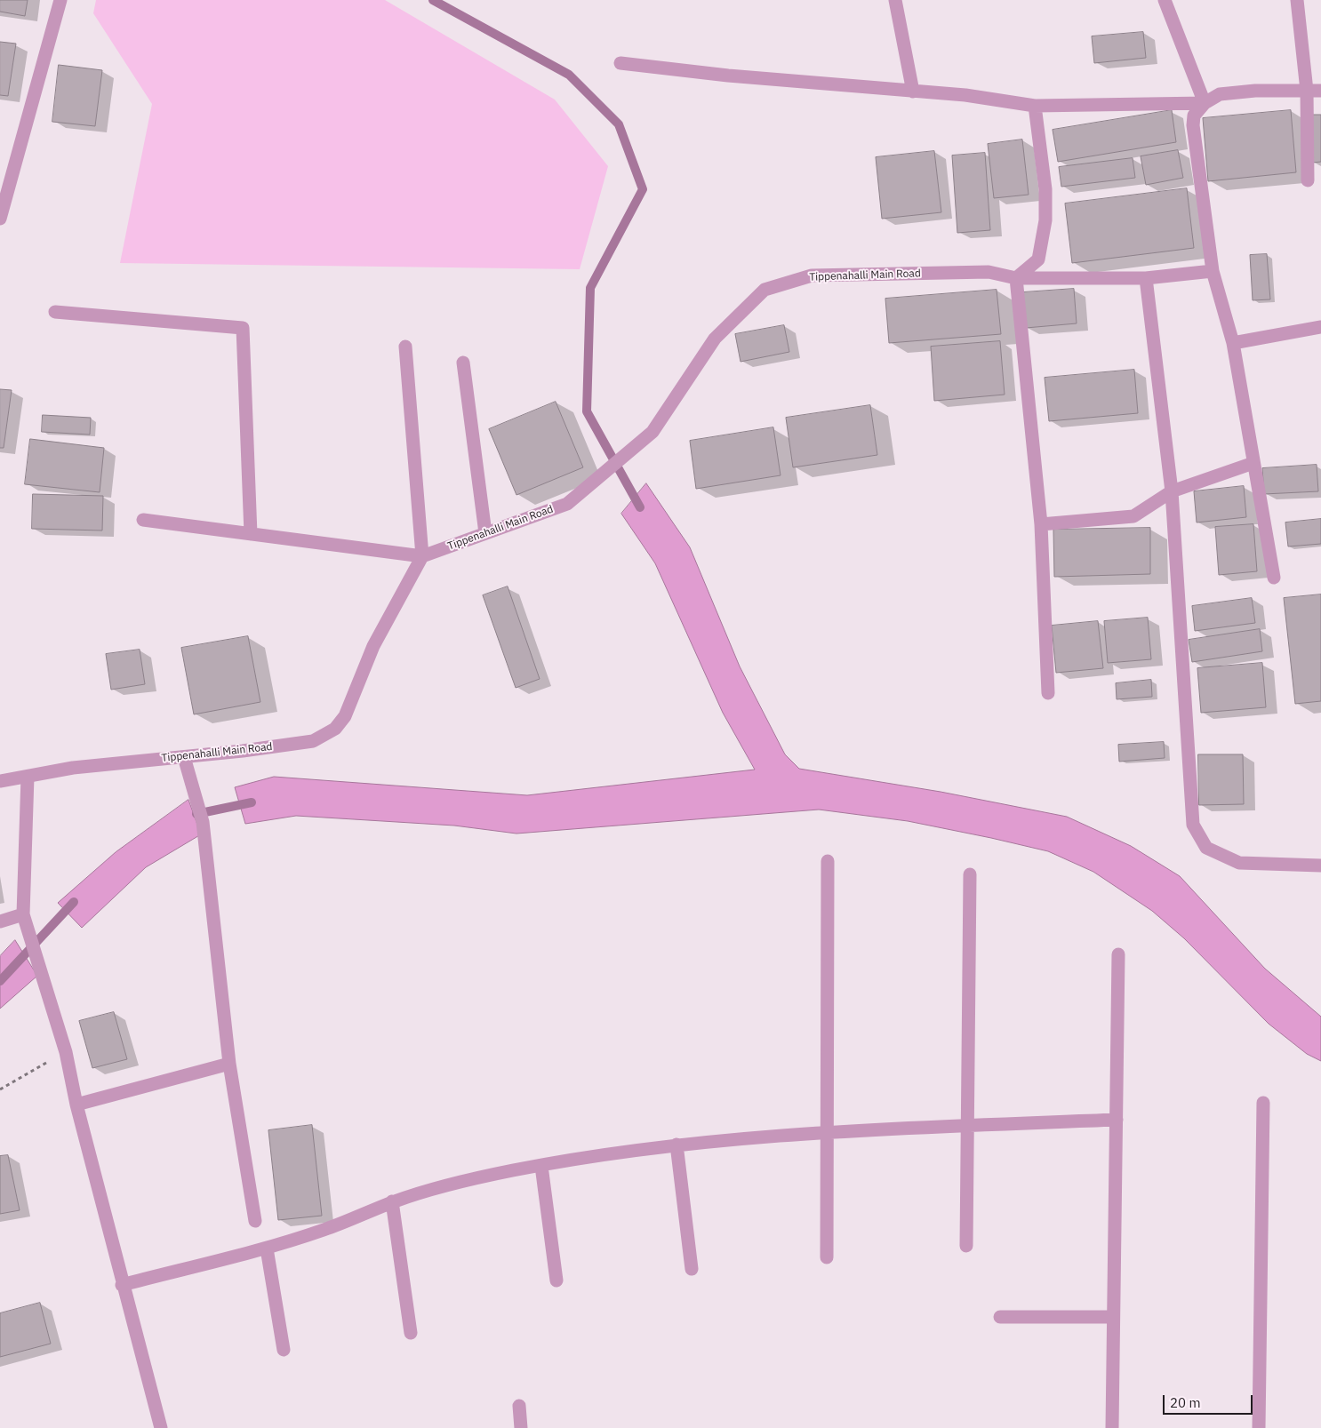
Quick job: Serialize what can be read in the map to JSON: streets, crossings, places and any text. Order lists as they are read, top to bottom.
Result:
{
  "streets": {
    "street": ["Tippenahalli Main Road"]
  },
  "scale_bar": "20 m"
}
